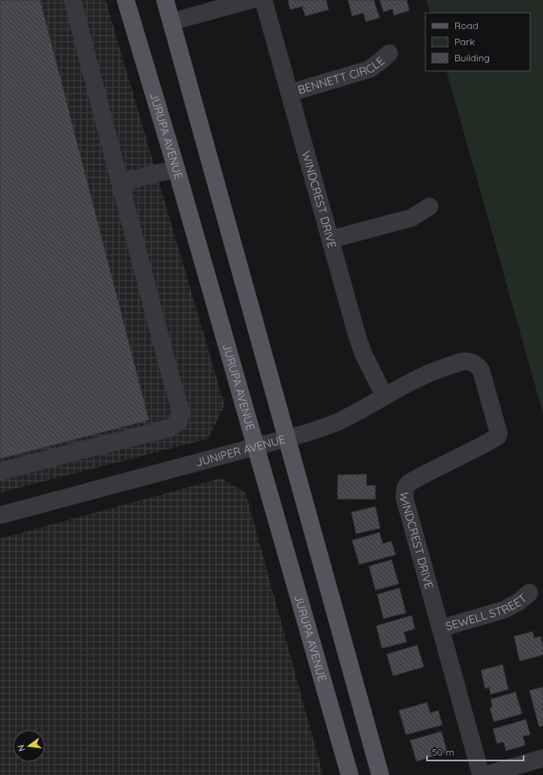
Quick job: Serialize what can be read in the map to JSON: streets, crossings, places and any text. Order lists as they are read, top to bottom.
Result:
{
  "streets": {
    "main road": ["JURUPA AVENUE"],
    "street": [
      "BENNETT CIRCLE",
      "WINDCREST DRIVE",
      "JUNIPER AVENUE",
      "SEWELL STREET"
    ]
  },
  "crossings": [
    ["BENNETT CIRCLE", "WINDCREST DRIVE"],
    ["JURUPA AVENUE", "JUNIPER AVENUE"],
    ["WINDCREST DRIVE", "JUNIPER AVENUE"],
    ["WINDCREST DRIVE", "SEWELL STREET"]
  ],
  "legend": ["Road", "Park", "Building"],
  "scale_bar": "50 m",
  "north": "left"
}
